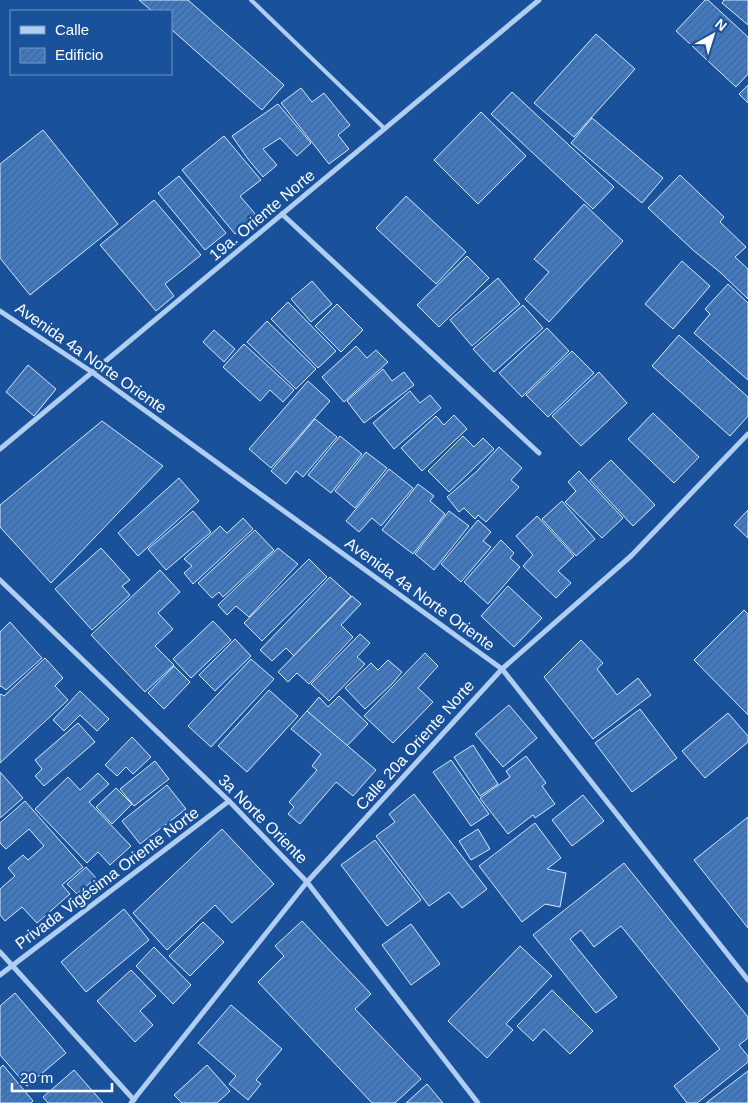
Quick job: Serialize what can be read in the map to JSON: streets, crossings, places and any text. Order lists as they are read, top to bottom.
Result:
{
  "streets": {
    "street": [
      "19a. Oriente Norte",
      "Avenida 4a Norte Oriente",
      "Calle 20a Oriente Norte",
      "3a Norte Oriente",
      "Privada Vigésima Oriente Norte"
    ]
  },
  "crossings": [
    ["19a. Oriente Norte", "Avenida 4a Norte Oriente"],
    ["Avenida 4a Norte Oriente", "Calle 20a Oriente Norte"],
    ["Calle 20a Oriente Norte", "3a Norte Oriente"],
    ["3a Norte Oriente", "Privada Vigésima Oriente Norte"]
  ],
  "legend": ["Calle", "Edificio"],
  "scale_bar": "20 m",
  "north": "top right"
}
